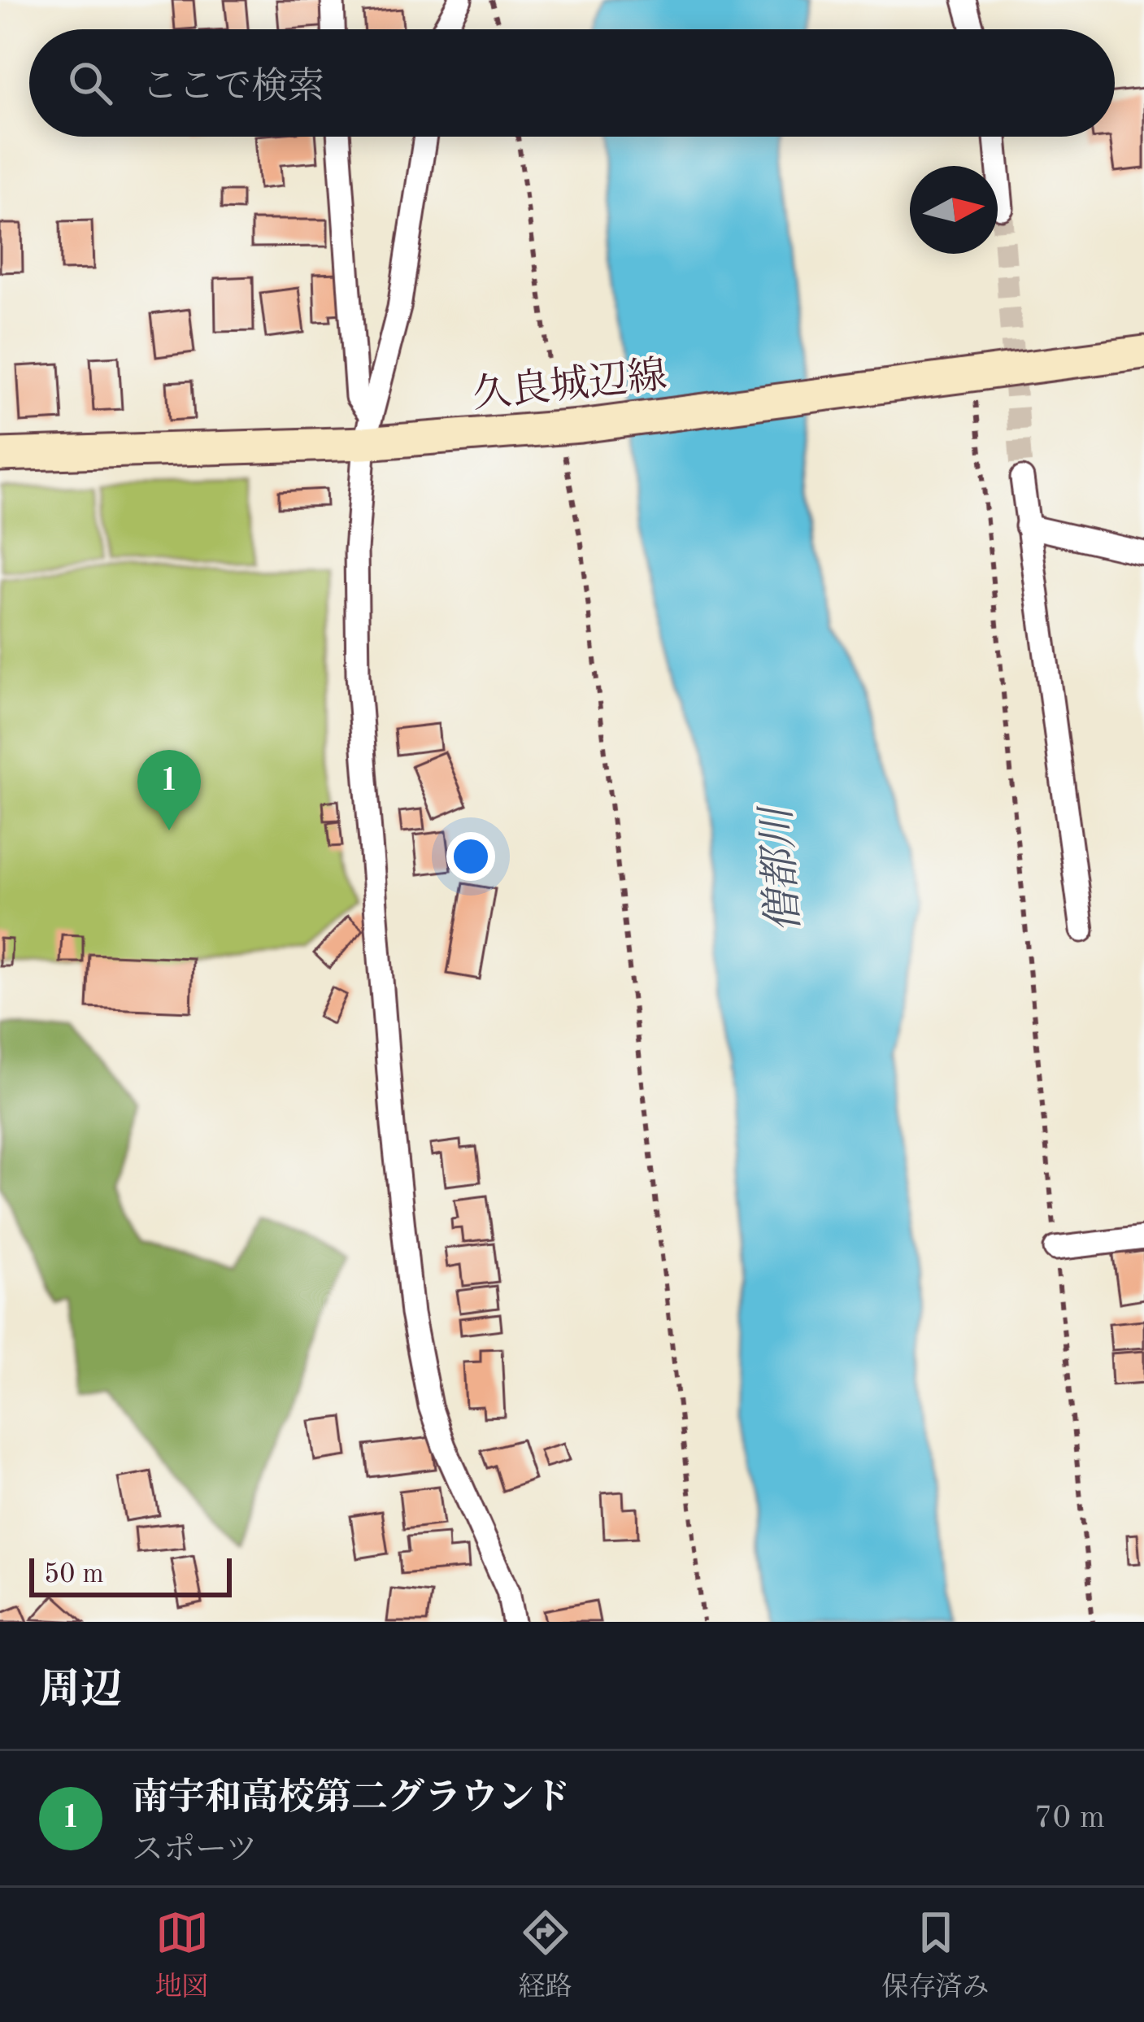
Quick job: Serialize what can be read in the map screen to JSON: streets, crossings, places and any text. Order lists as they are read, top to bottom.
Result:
{
  "streets": {
    "main road": ["久良城辺線"]
  },
  "water": ["僧都川"],
  "scale_bar": "50 m",
  "north": "right",
  "page": {
    "search": "ここで検索",
    "pins": "1",
    "scale": "50 m",
    "heading": "周辺",
    "list": [
      {
        "mark": "1",
        "name": "南宇和高校第二グラウンド",
        "note": "スポーツ",
        "value": "70 m"
      }
    ],
    "nav": ["地図", "経路", "保存済み"]
  }
}
